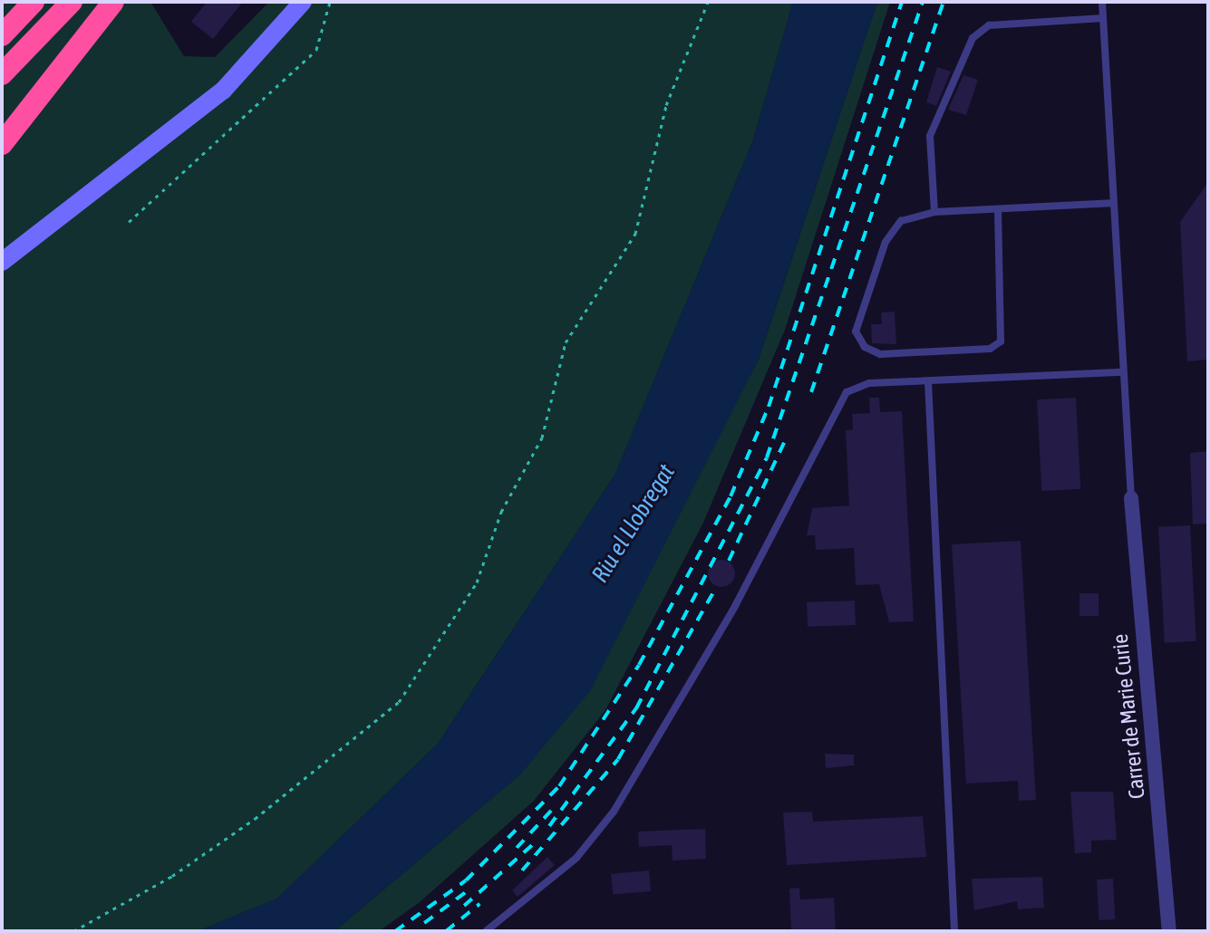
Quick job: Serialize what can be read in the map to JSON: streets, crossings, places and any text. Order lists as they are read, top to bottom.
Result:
{
  "streets": {
    "street": ["Carrer de Marie Curie"]
  },
  "water": ["Riu el Llobregat"]
}
